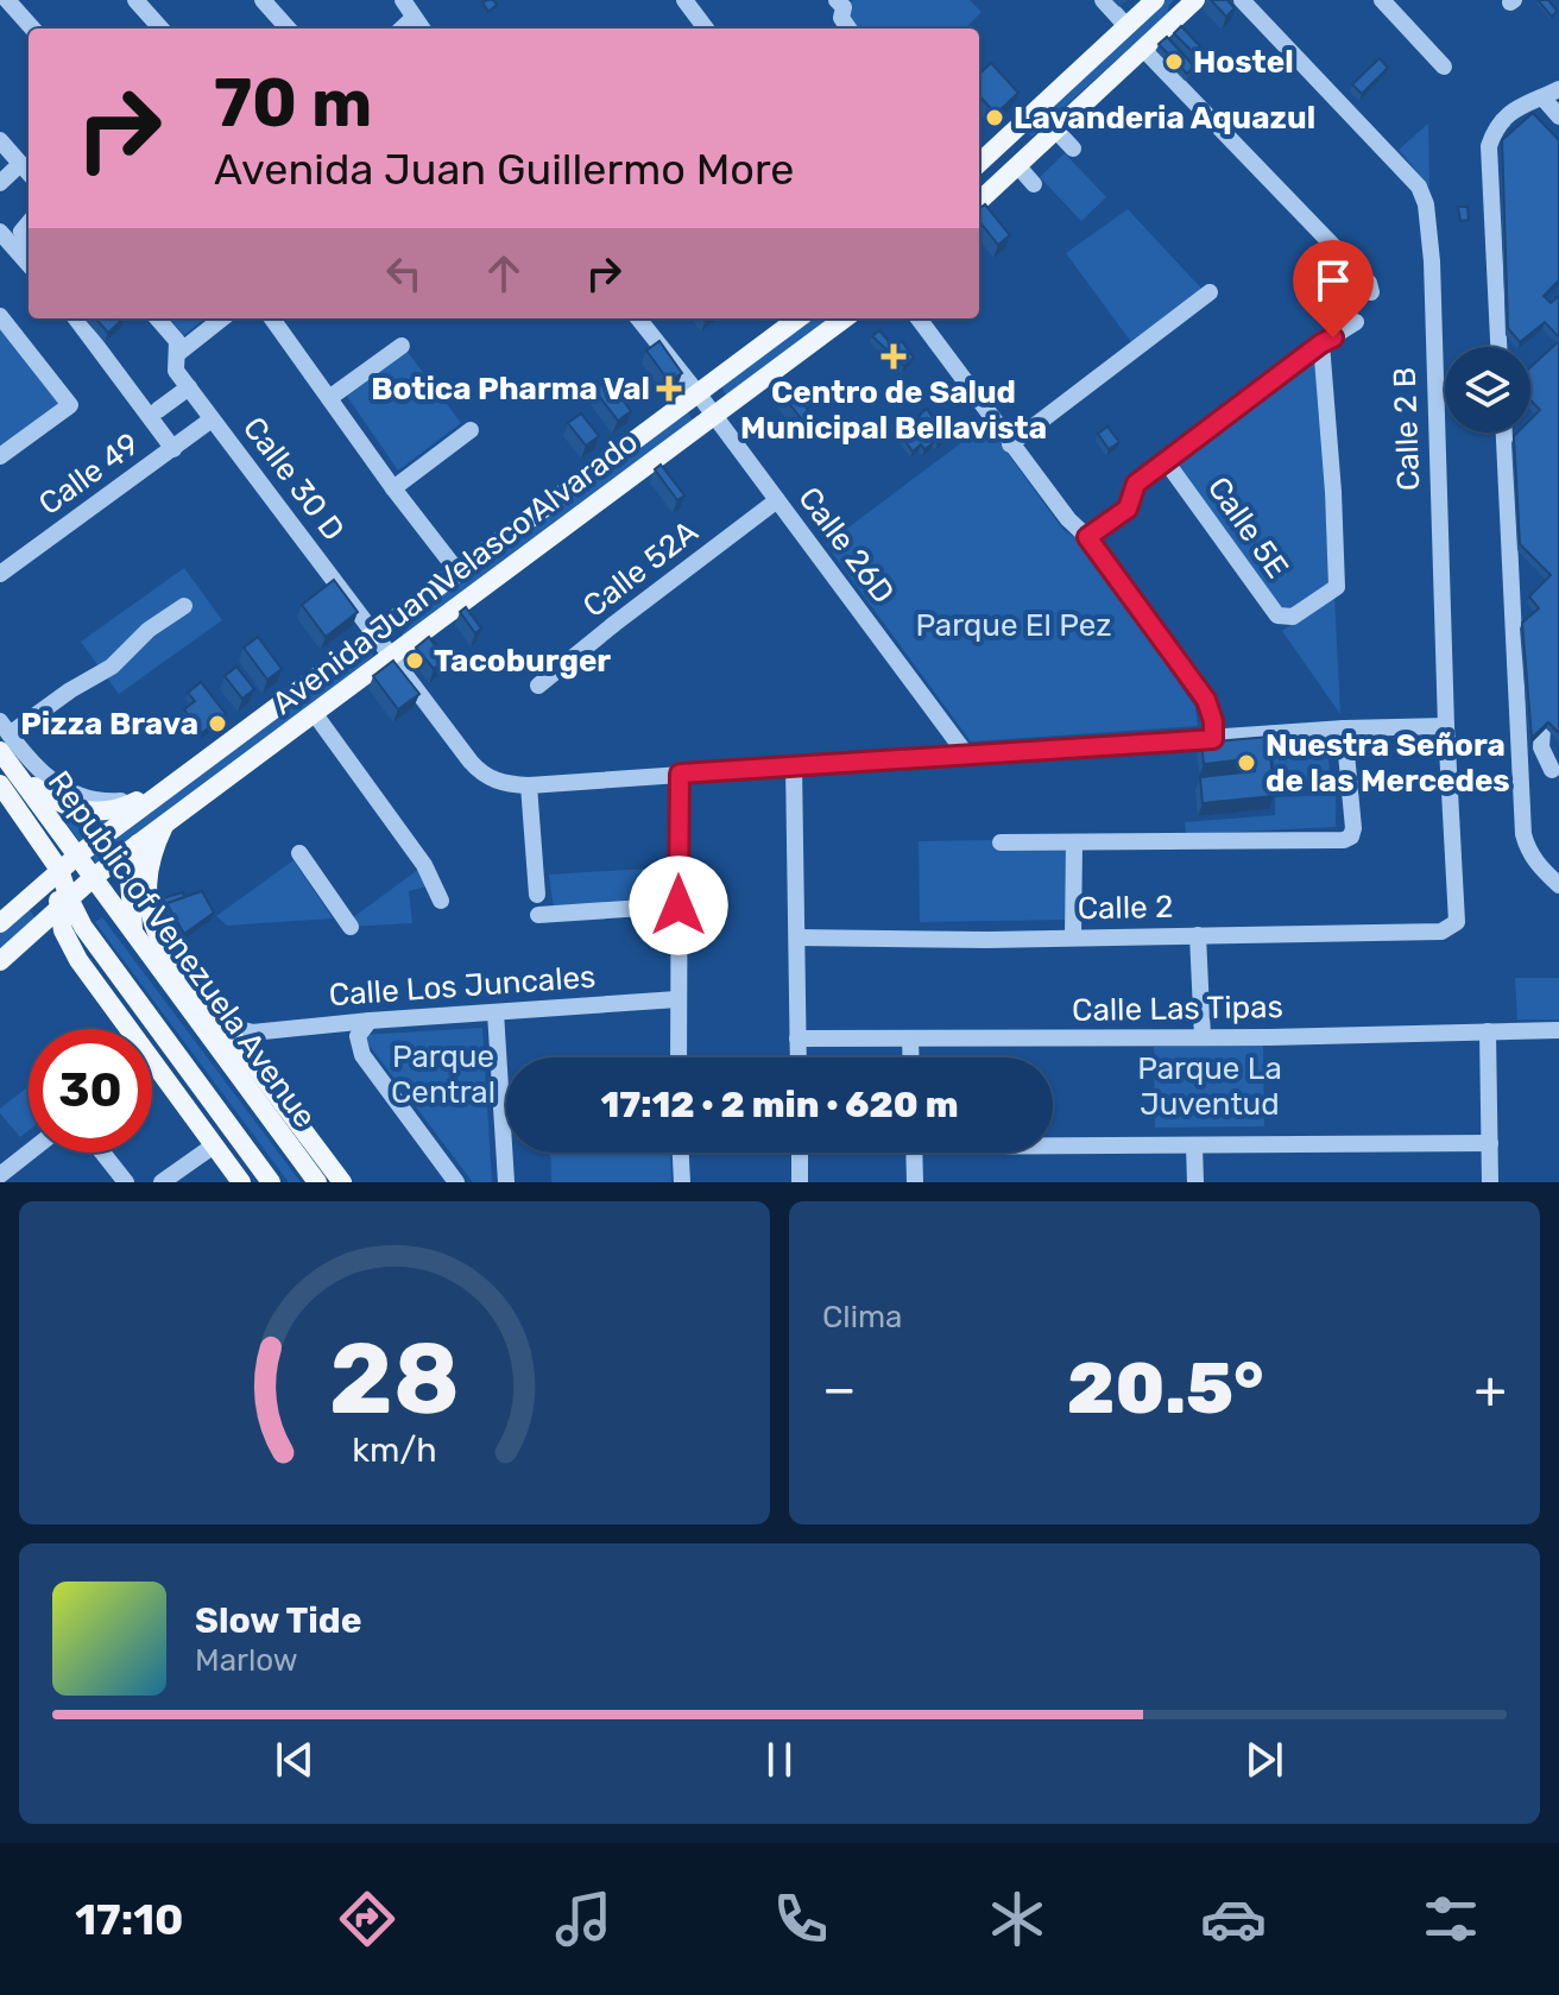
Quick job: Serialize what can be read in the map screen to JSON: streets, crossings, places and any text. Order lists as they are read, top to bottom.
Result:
{
  "streets": {
    "main road": ["Avenida Juan Velasco Alvarado", "Republic of Venezuela Avenue"],
    "street": [
      "Calle 2 B",
      "Calle 49",
      "Calle 30 D",
      "Calle 5E",
      "Calle 26D",
      "Calle 52A",
      "Calle 2",
      "Calle Los Juncales",
      "Calle Las Tipas"
    ]
  },
  "crossings": [
    ["Calle 2 B", "Calle 30 D"],
    ["Calle 2 B", "Calle 2"],
    ["Calle 49", "Calle 30 D"],
    ["Calle 30 D", "Calle 26D"],
    ["Calle 30 D", "Avenida Juan Velasco Alvarado"],
    ["Calle 26D", "Calle 52A"],
    ["Calle 26D", "Avenida Juan Velasco Alvarado"],
    ["Avenida Juan Velasco Alvarado", "Republic of Venezuela Avenue"]
  ],
  "parks": ["Parque El Pez", "Parque Central", "Parque La Juventud"],
  "places": {
    "other": [
      "Hostel",
      "Lavanderia Aquazul",
      "Tacoburger",
      "Pizza Brava",
      "Nuestra Señora de las Mercedes"
    ],
    "health": ["Centro de Salud Municipal Bellavista", "Botica Pharma Val"]
  },
  "page": {
    "turn": ["70 m", "Avenida Juan Guillermo More"],
    "limit": "30",
    "trip": "17:12 · 2 min · 620 m",
    "tile": "Clima",
    "heat": ["−", "20.5°", "+"],
    "song": ["Slow Tide", "Marlow"],
    "tabs": "17:10",
    "gauge": ["28", "km/h"]
  }
}
